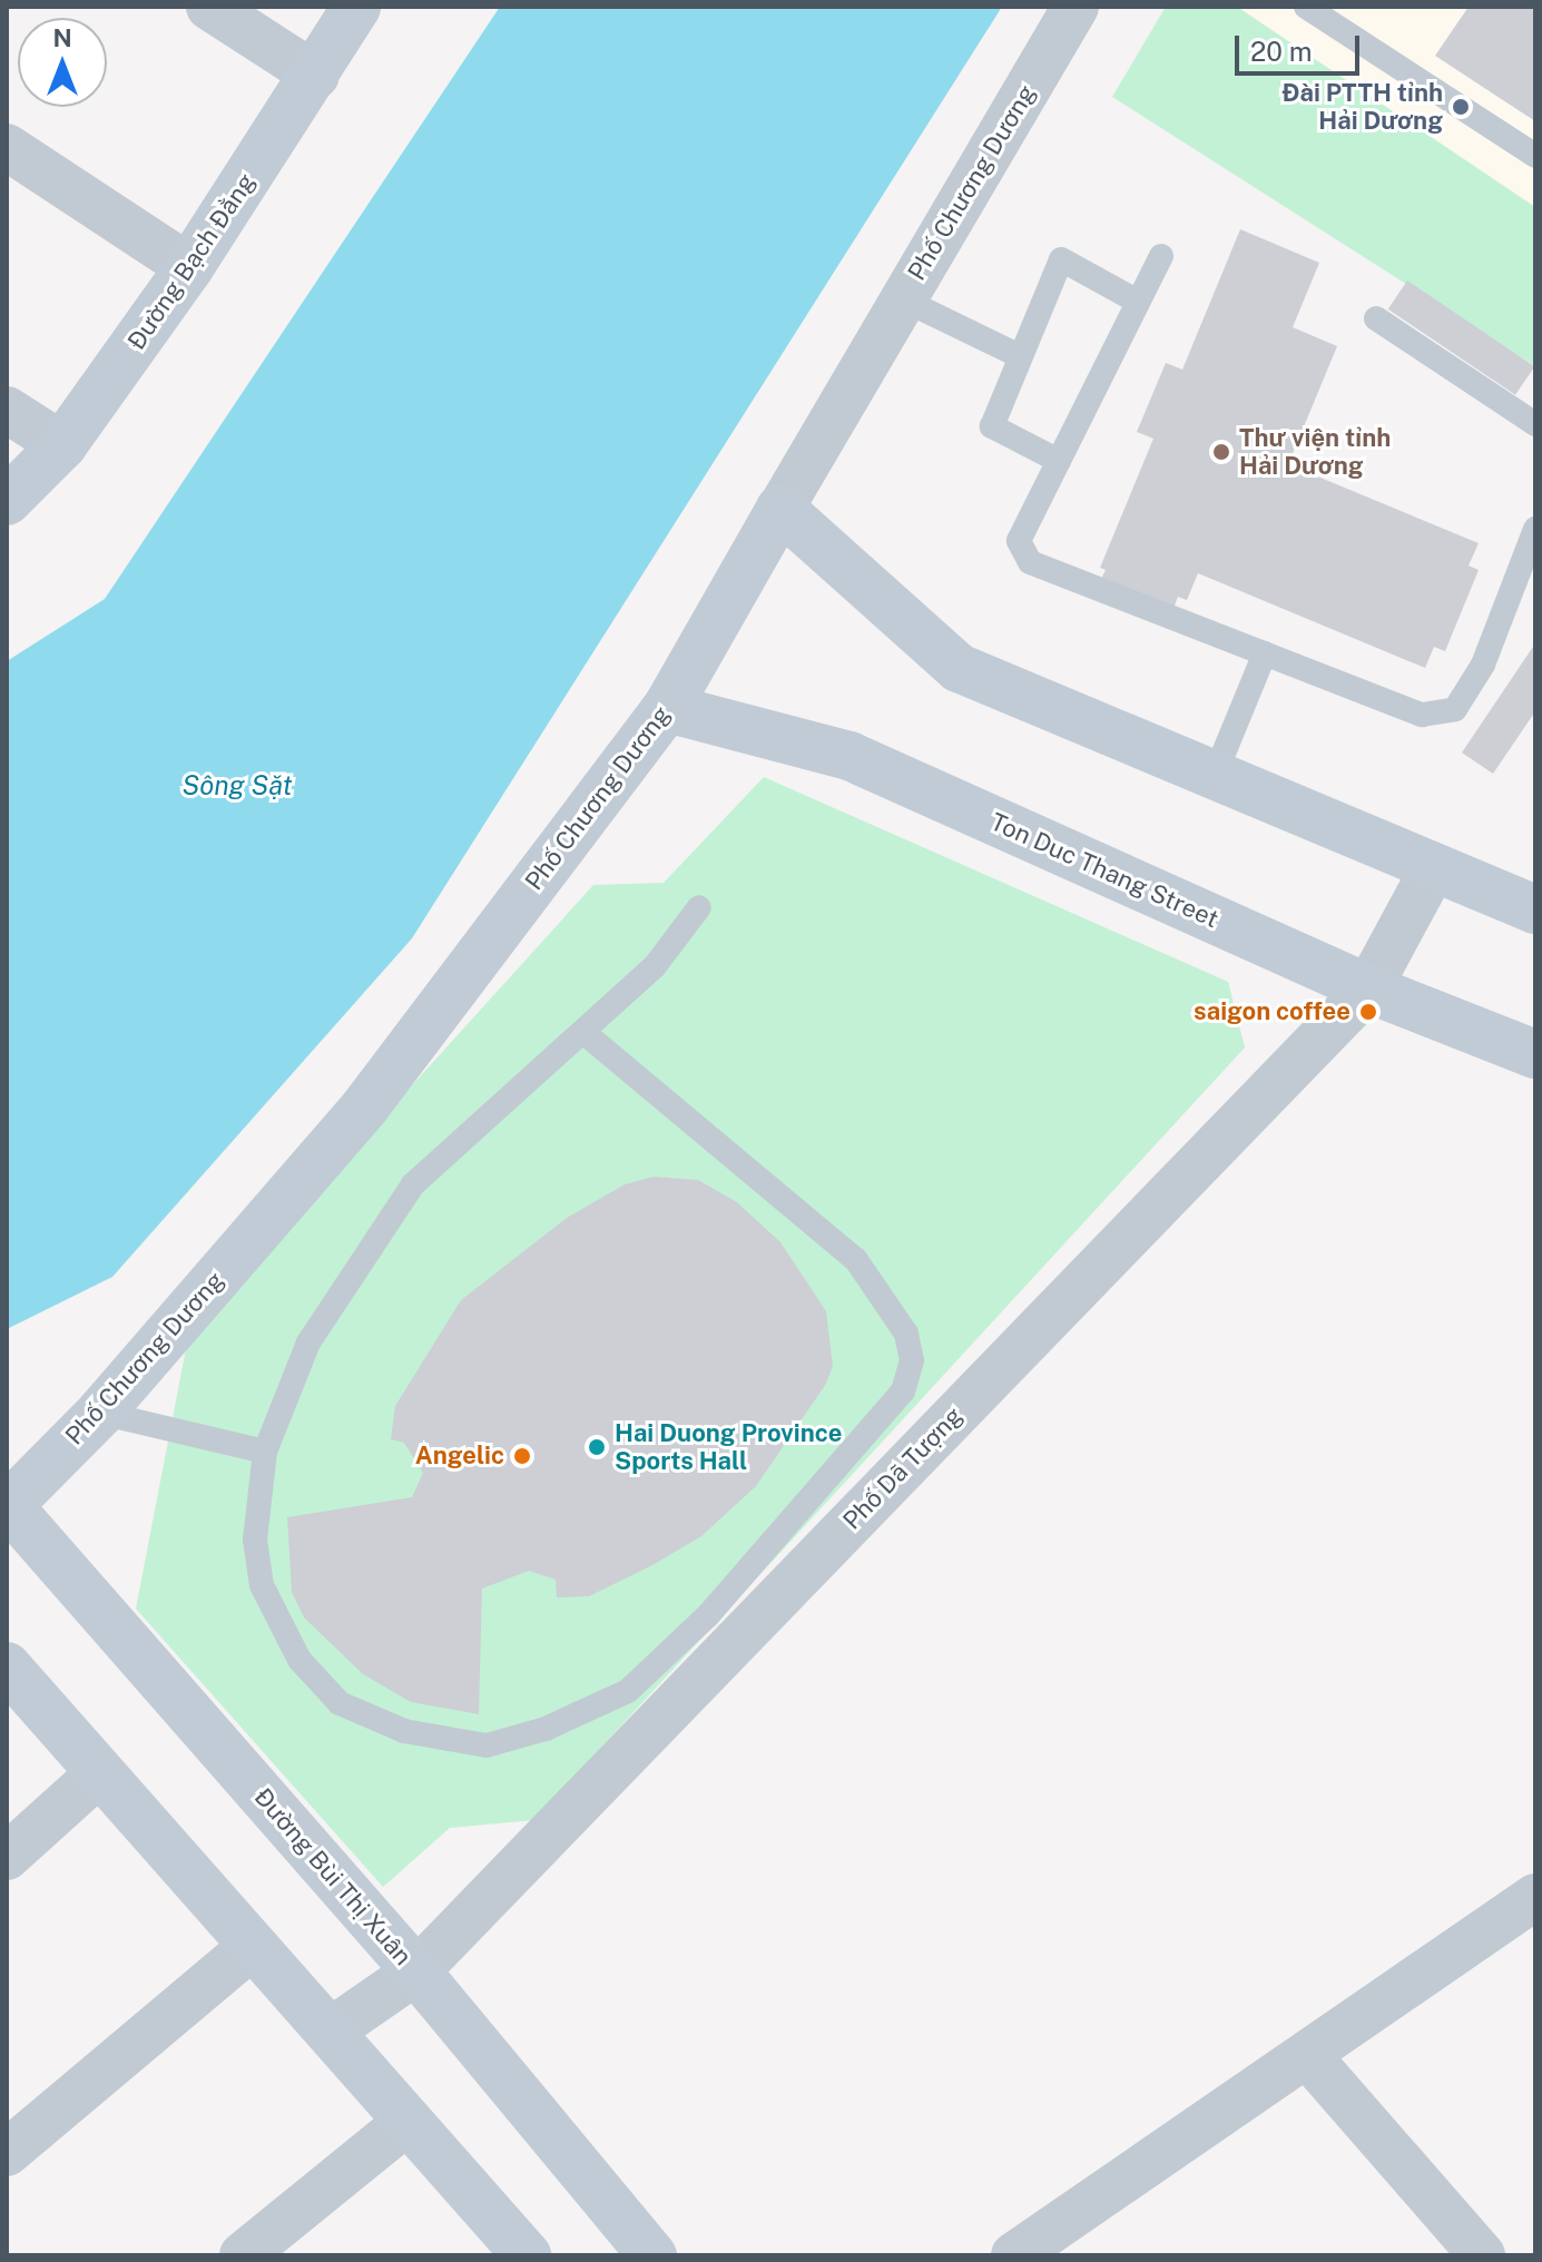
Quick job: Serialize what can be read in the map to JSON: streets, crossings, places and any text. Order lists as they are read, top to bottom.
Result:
{
  "streets": {
    "street": [
      "Phố Chương Dương",
      "Đường Bạch Đằng",
      "Ton Duc Thang Street",
      "Phố Dã Tượng",
      "Đường Bùi Thị Xuân"
    ]
  },
  "crossings": [
    ["Phố Chương Dương", "Ton Duc Thang Street"],
    ["Phố Chương Dương", "Đường Bùi Thị Xuân"],
    ["Ton Duc Thang Street", "Phố Dã Tượng"],
    ["Phố Dã Tượng", "Đường Bùi Thị Xuân"]
  ],
  "water": ["Sông Sặt"],
  "places": [
    "Đài PTTH tỉnh Hải Dương",
    "Thư viện tỉnh Hải Dương",
    "saigon coffee",
    "Hai Duong Province Sports Hall",
    "Angelic"
  ],
  "scale_bar": "20 m",
  "north": "top"
}
